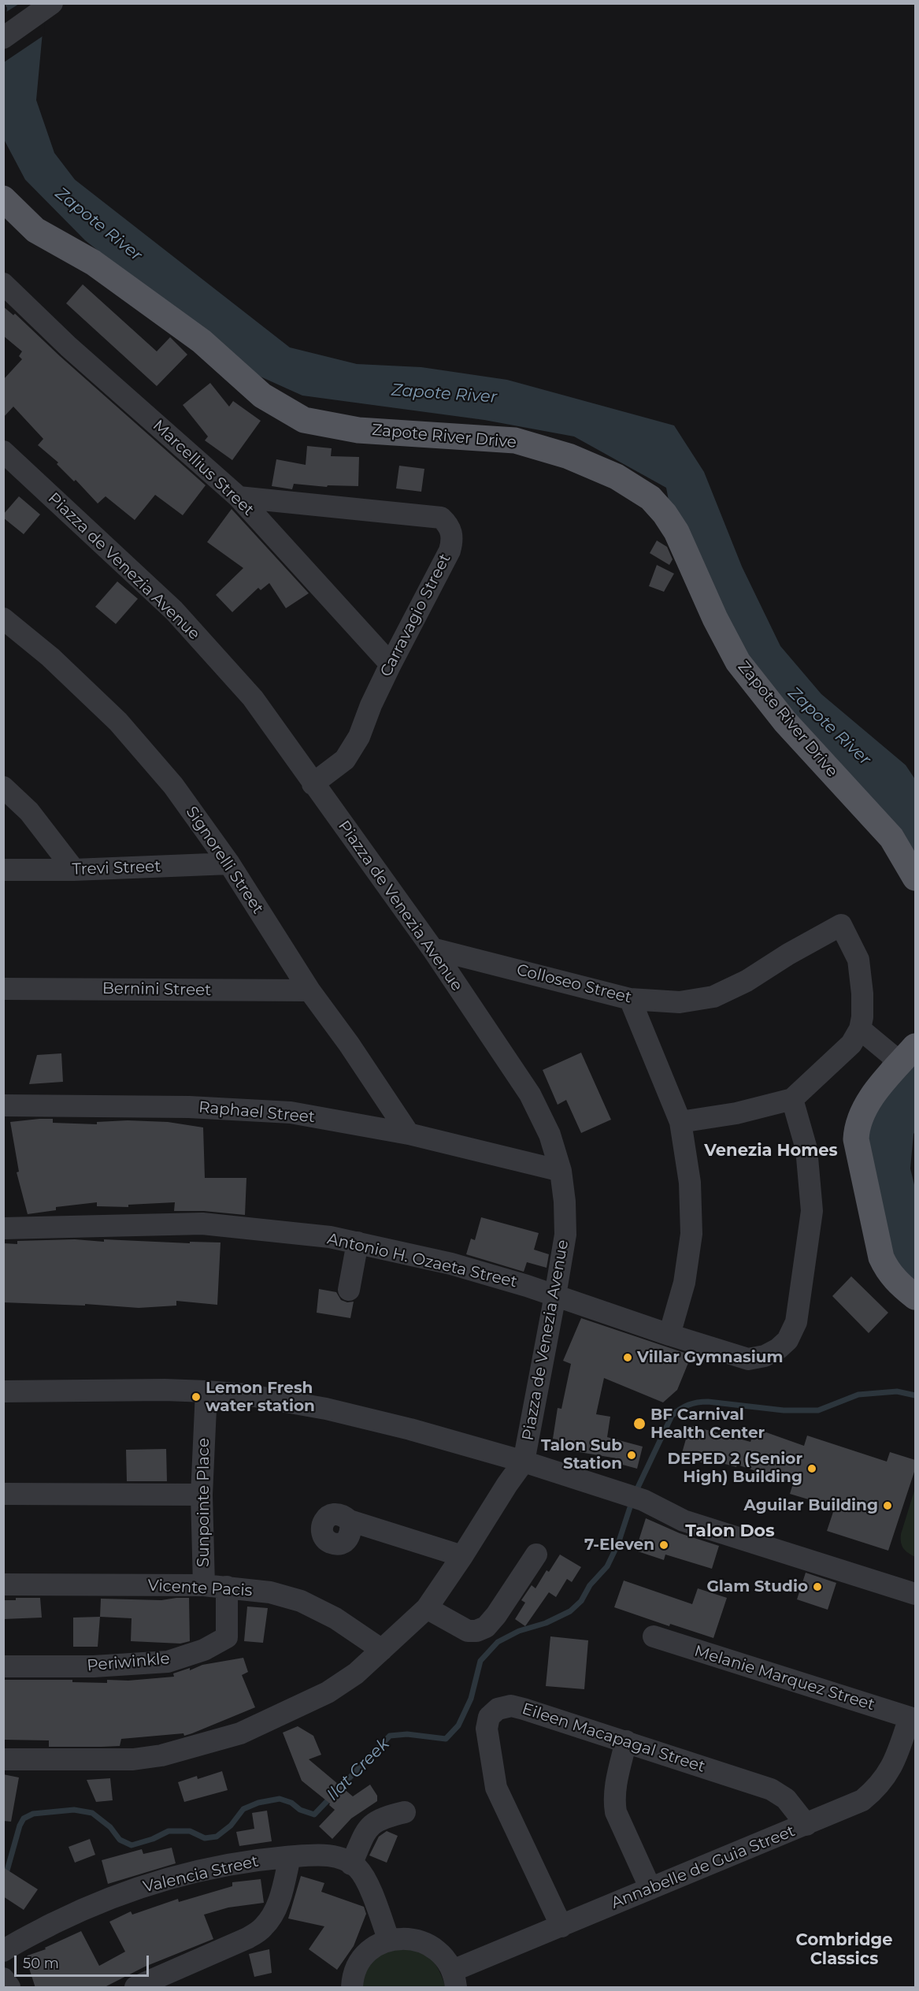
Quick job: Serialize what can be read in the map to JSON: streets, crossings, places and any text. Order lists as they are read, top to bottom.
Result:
{
  "streets": {
    "main road": ["Zapote River Drive"],
    "street": [
      "Marcellius Street",
      "Piazza de Venezia Avenue",
      "Carravagio Street",
      "Signorelli Street",
      "Trevi Street",
      "Colloseo Street",
      "Bernini Street",
      "Raphael Street",
      "Antonio H. Ozaeta Street",
      "Sunpointe Place",
      "Vicente Pacis",
      "Periwinkle",
      "Melanie Marquez Street",
      "Eileen Macapagal Street",
      "Annabelle de Guia Street",
      "Valencia Street"
    ]
  },
  "crossings": [
    ["Marcellius Street", "Carravagio Street"],
    ["Piazza de Venezia Avenue", "Carravagio Street"],
    ["Piazza de Venezia Avenue", "Colloseo Street"],
    ["Piazza de Venezia Avenue", "Raphael Street"],
    ["Piazza de Venezia Avenue", "Antonio H. Ozaeta Street"],
    ["Signorelli Street", "Trevi Street"],
    ["Signorelli Street", "Bernini Street"],
    ["Signorelli Street", "Raphael Street"],
    ["Sunpointe Place", "Vicente Pacis"],
    ["Vicente Pacis", "Periwinkle"],
    ["Melanie Marquez Street", "Annabelle de Guia Street"],
    ["Eileen Macapagal Street", "Annabelle de Guia Street"]
  ],
  "districts": ["Venezia Homes", "Talon Dos", "Combridge Classics"],
  "water": ["Zapote River", "Ilat Creek"],
  "places": [
    "Villar Gymnasium",
    "Lemon Fresh water station",
    "BF Carnival Health Center",
    "Talon Sub Station",
    "DEPED 2 (Senior High) Building",
    "Aguilar Building",
    "7-Eleven",
    "Glam Studio"
  ],
  "scale_bar": "50 m"
}
